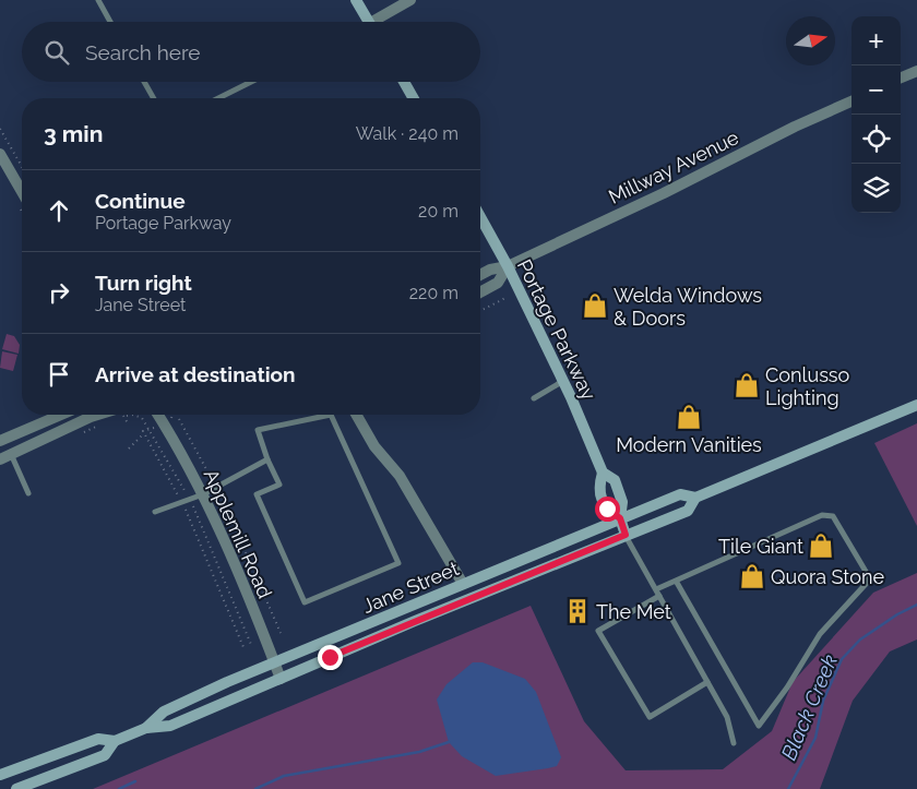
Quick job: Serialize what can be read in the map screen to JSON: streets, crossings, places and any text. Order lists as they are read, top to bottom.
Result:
{
  "streets": {
    "main road": ["Portage Parkway", "Jane Street"],
    "street": ["Millway Avenue", "Applemill Road"]
  },
  "crossings": [
    ["Millway Avenue", "Portage Parkway"],
    ["Portage Parkway", "Jane Street"],
    ["Applemill Road", "Jane Street"]
  ],
  "water": ["Black Creek"],
  "places": {
    "shop": [
      "Welda Windows & Doors",
      "Conlusso Lighting",
      "Modern Vanities",
      "Tile Giant",
      "Quora Stone"
    ],
    "building": ["The Met"]
  },
  "north": "right",
  "page": {
    "map_buttons": ["+", "−"],
    "search": "Search here",
    "heading": ["3 min", "Walk · 240 m"],
    "list": [
      ["Continue", "Portage Parkway", "20 m"],
      ["Turn right", "Jane Street", "220 m"],
      "Arrive at destination"
    ]
  }
}
